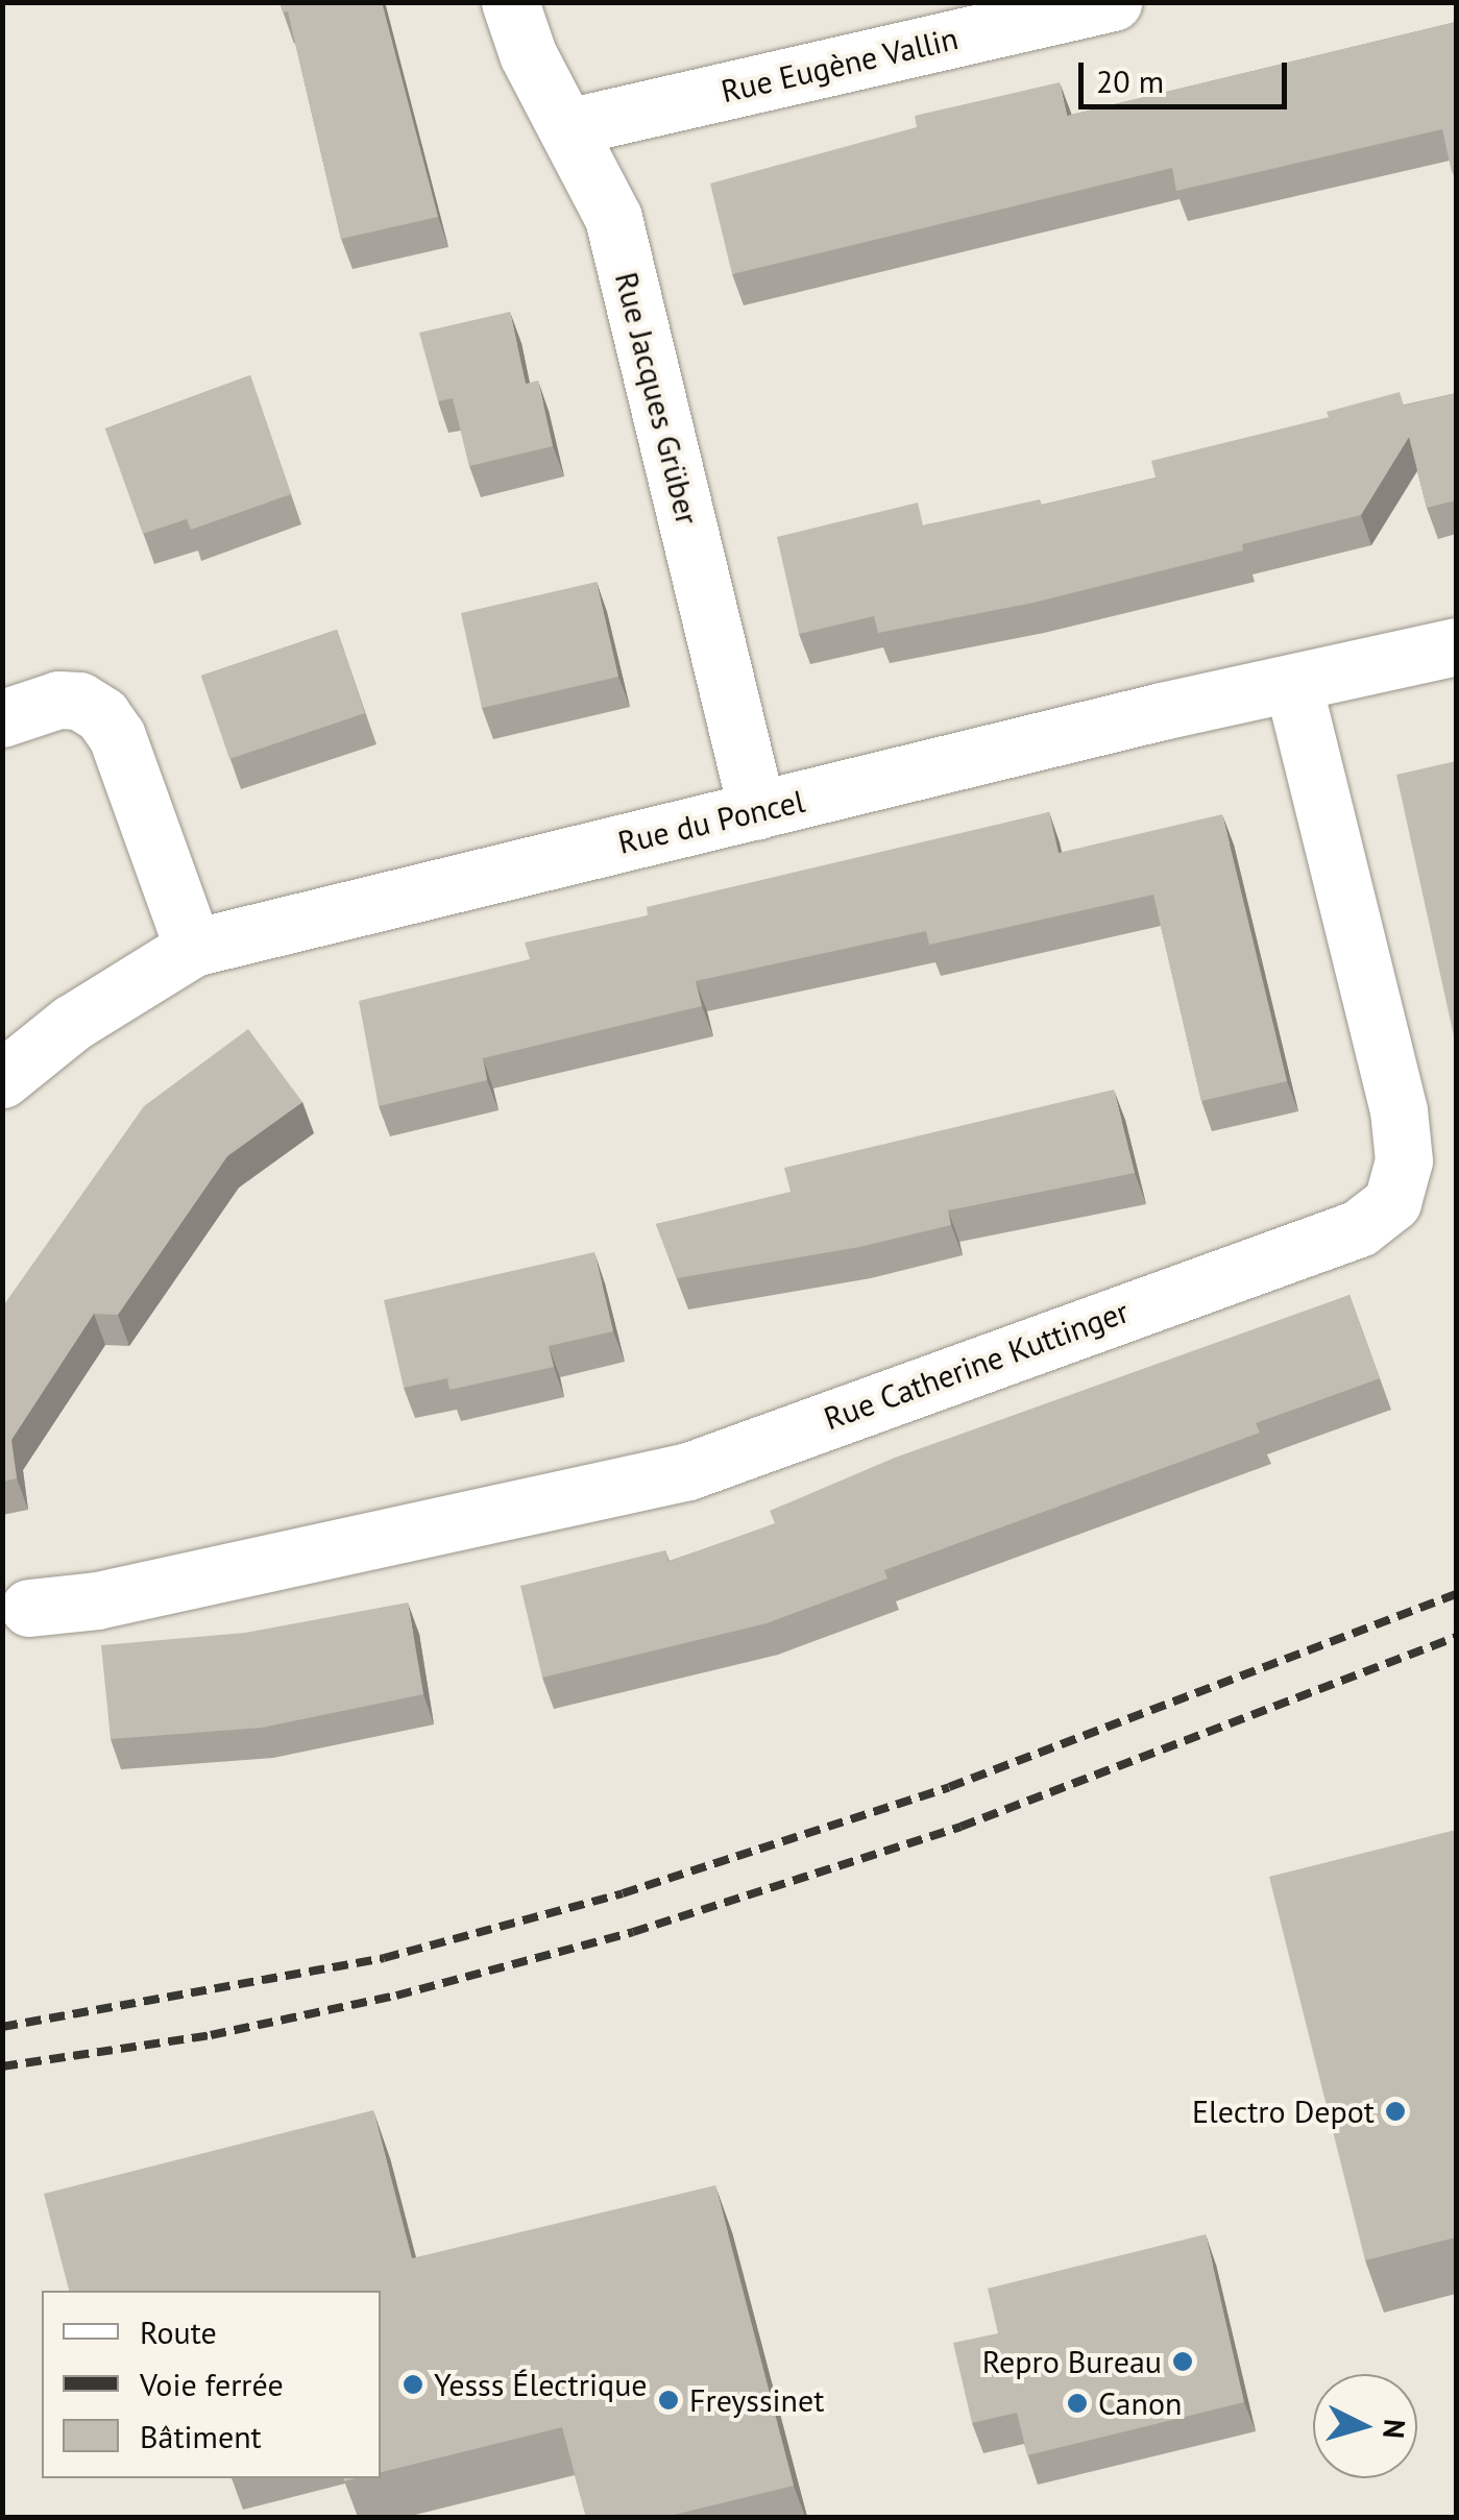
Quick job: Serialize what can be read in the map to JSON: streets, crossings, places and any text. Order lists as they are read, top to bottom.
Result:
{
  "streets": {
    "street": [
      "Rue Eugène Vallin",
      "Rue Jacques Grüber",
      "Rue du Poncel",
      "Rue Catherine Kuttinger"
    ]
  },
  "crossings": [
    ["Rue Eugène Vallin", "Rue Jacques Grüber"],
    ["Rue Jacques Grüber", "Rue du Poncel"],
    ["Rue du Poncel", "Rue Catherine Kuttinger"]
  ],
  "places": [
    "Electro Depot",
    "Repro Bureau",
    "Yesss Électrique",
    "Freyssinet",
    "Canon"
  ],
  "legend": ["Route", "Voie ferrée", "Bâtiment"],
  "scale_bar": "20 m",
  "north": "right"
}
